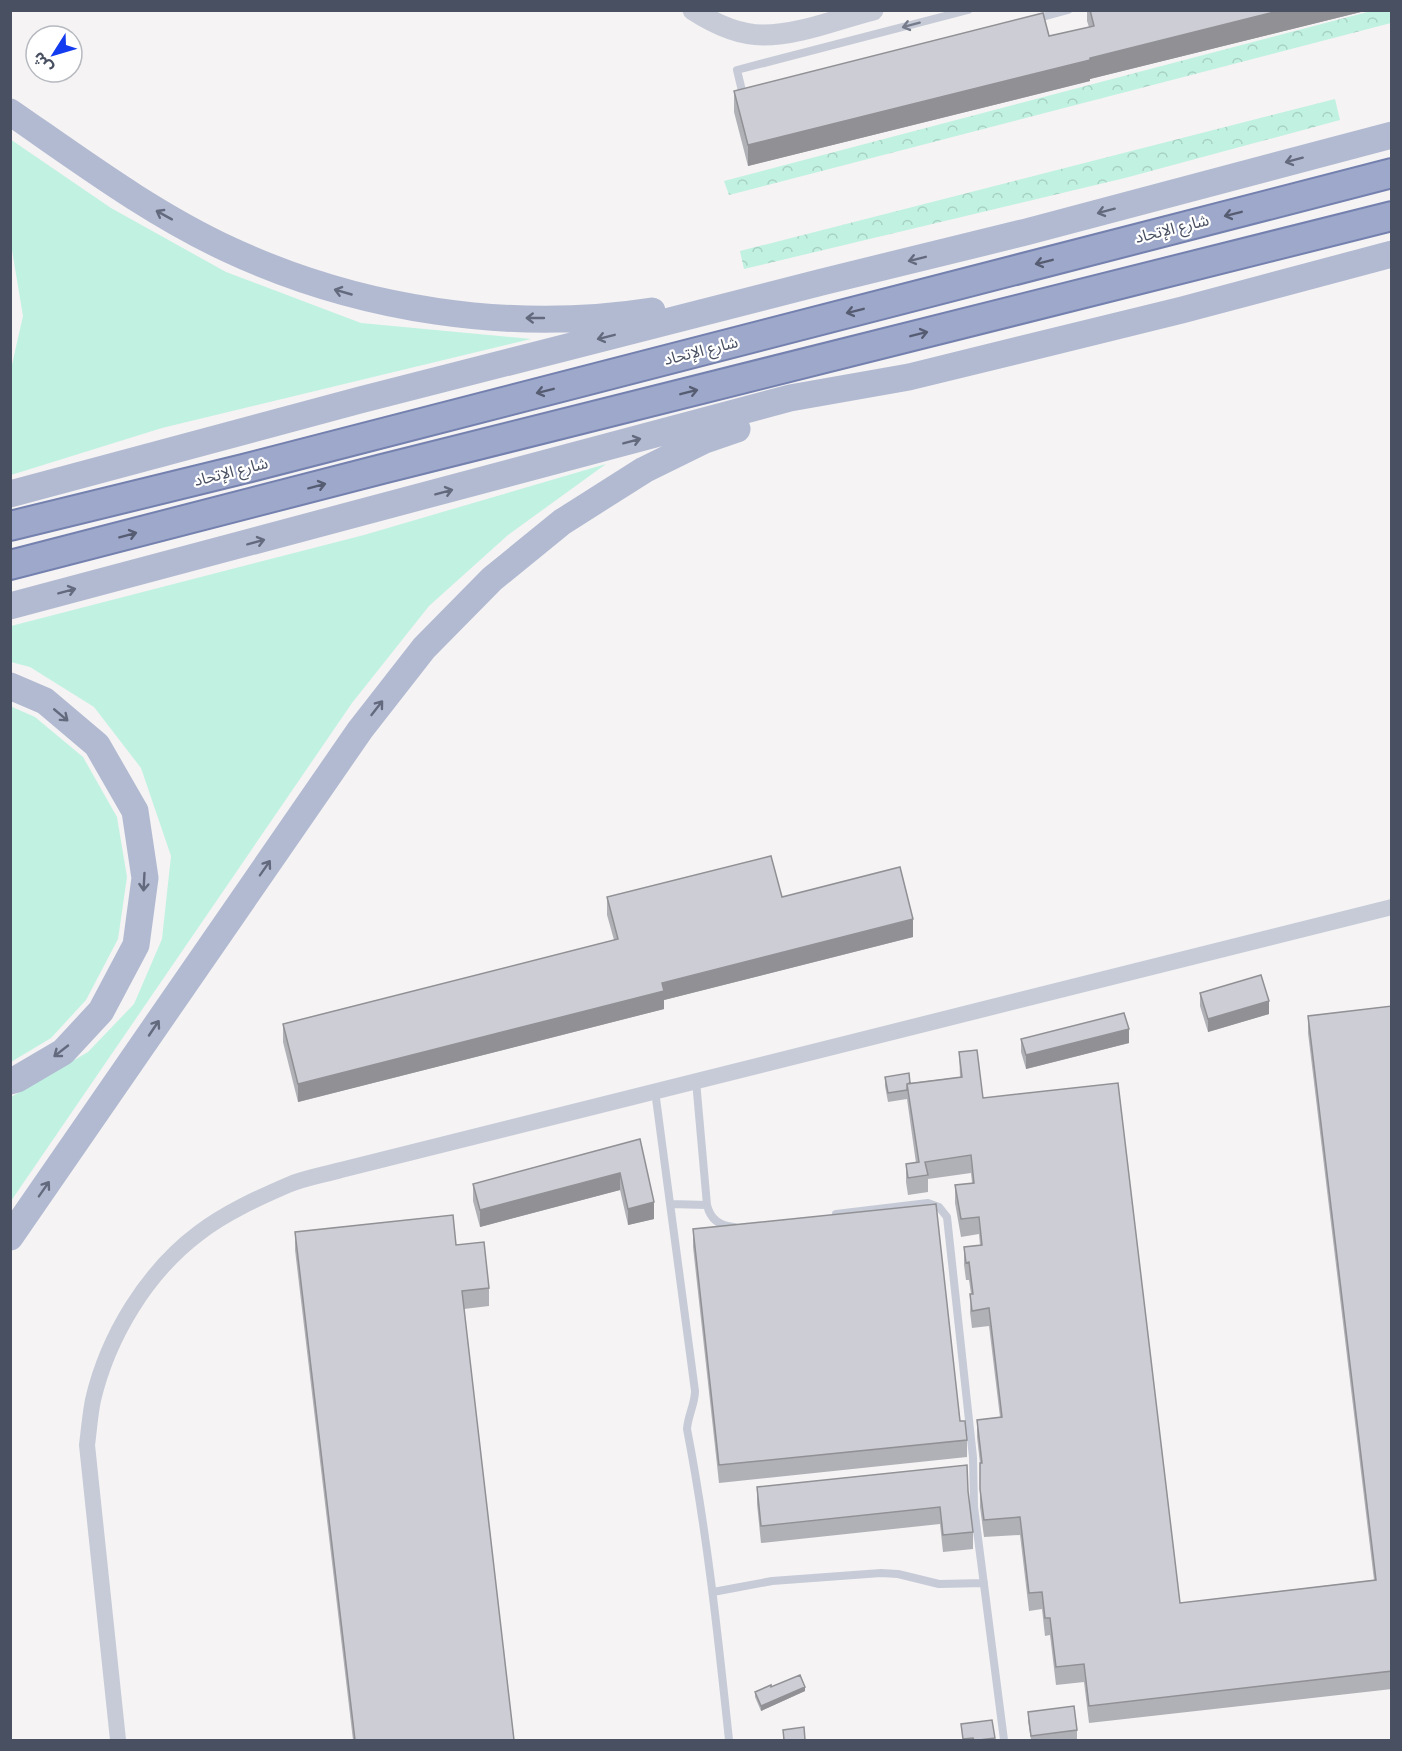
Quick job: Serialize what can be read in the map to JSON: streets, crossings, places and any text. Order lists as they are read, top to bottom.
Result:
{
  "streets": {
    "highway": ["شارع الإتحاد"]
  },
  "north": "bottom left"
}
